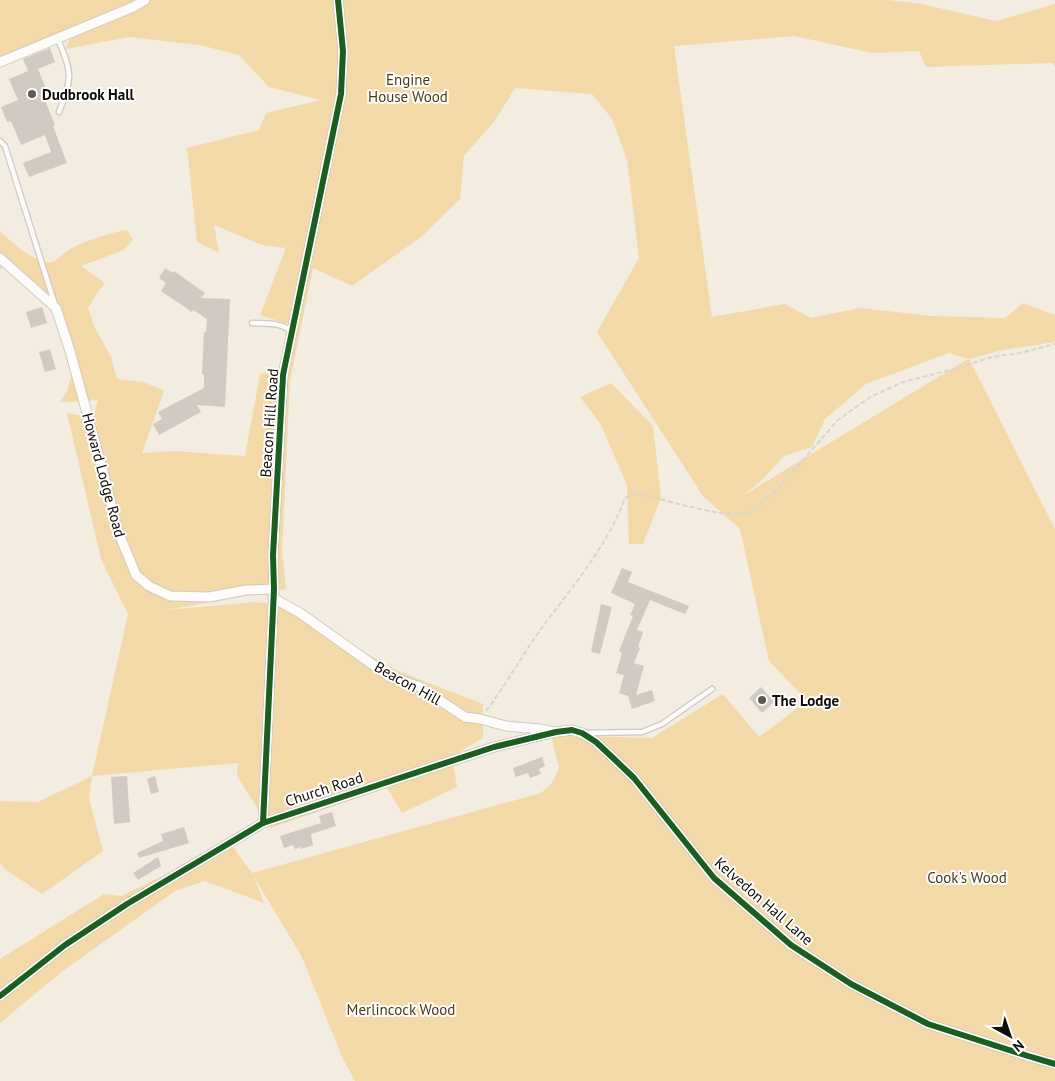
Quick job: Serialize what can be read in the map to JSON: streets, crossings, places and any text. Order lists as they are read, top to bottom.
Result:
{
  "streets": {
    "street": [
      "Beacon Hill Road",
      "Howard Lodge Road",
      "Beacon Hill",
      "Church Road",
      "Kelvedon Hall Lane"
    ]
  },
  "crossings": [
    ["Beacon Hill Road", "Howard Lodge Road"],
    ["Beacon Hill Road", "Beacon Hill"],
    ["Beacon Hill Road", "Church Road"],
    ["Howard Lodge Road", "Beacon Hill"],
    ["Beacon Hill", "Church Road"],
    ["Church Road", "Kelvedon Hall Lane"]
  ],
  "parks": ["Engine House Wood", "Cook's Wood", "Merlincock Wood"],
  "places": ["Dudbrook Hall", "The Lodge"],
  "north": "bottom right"
}
